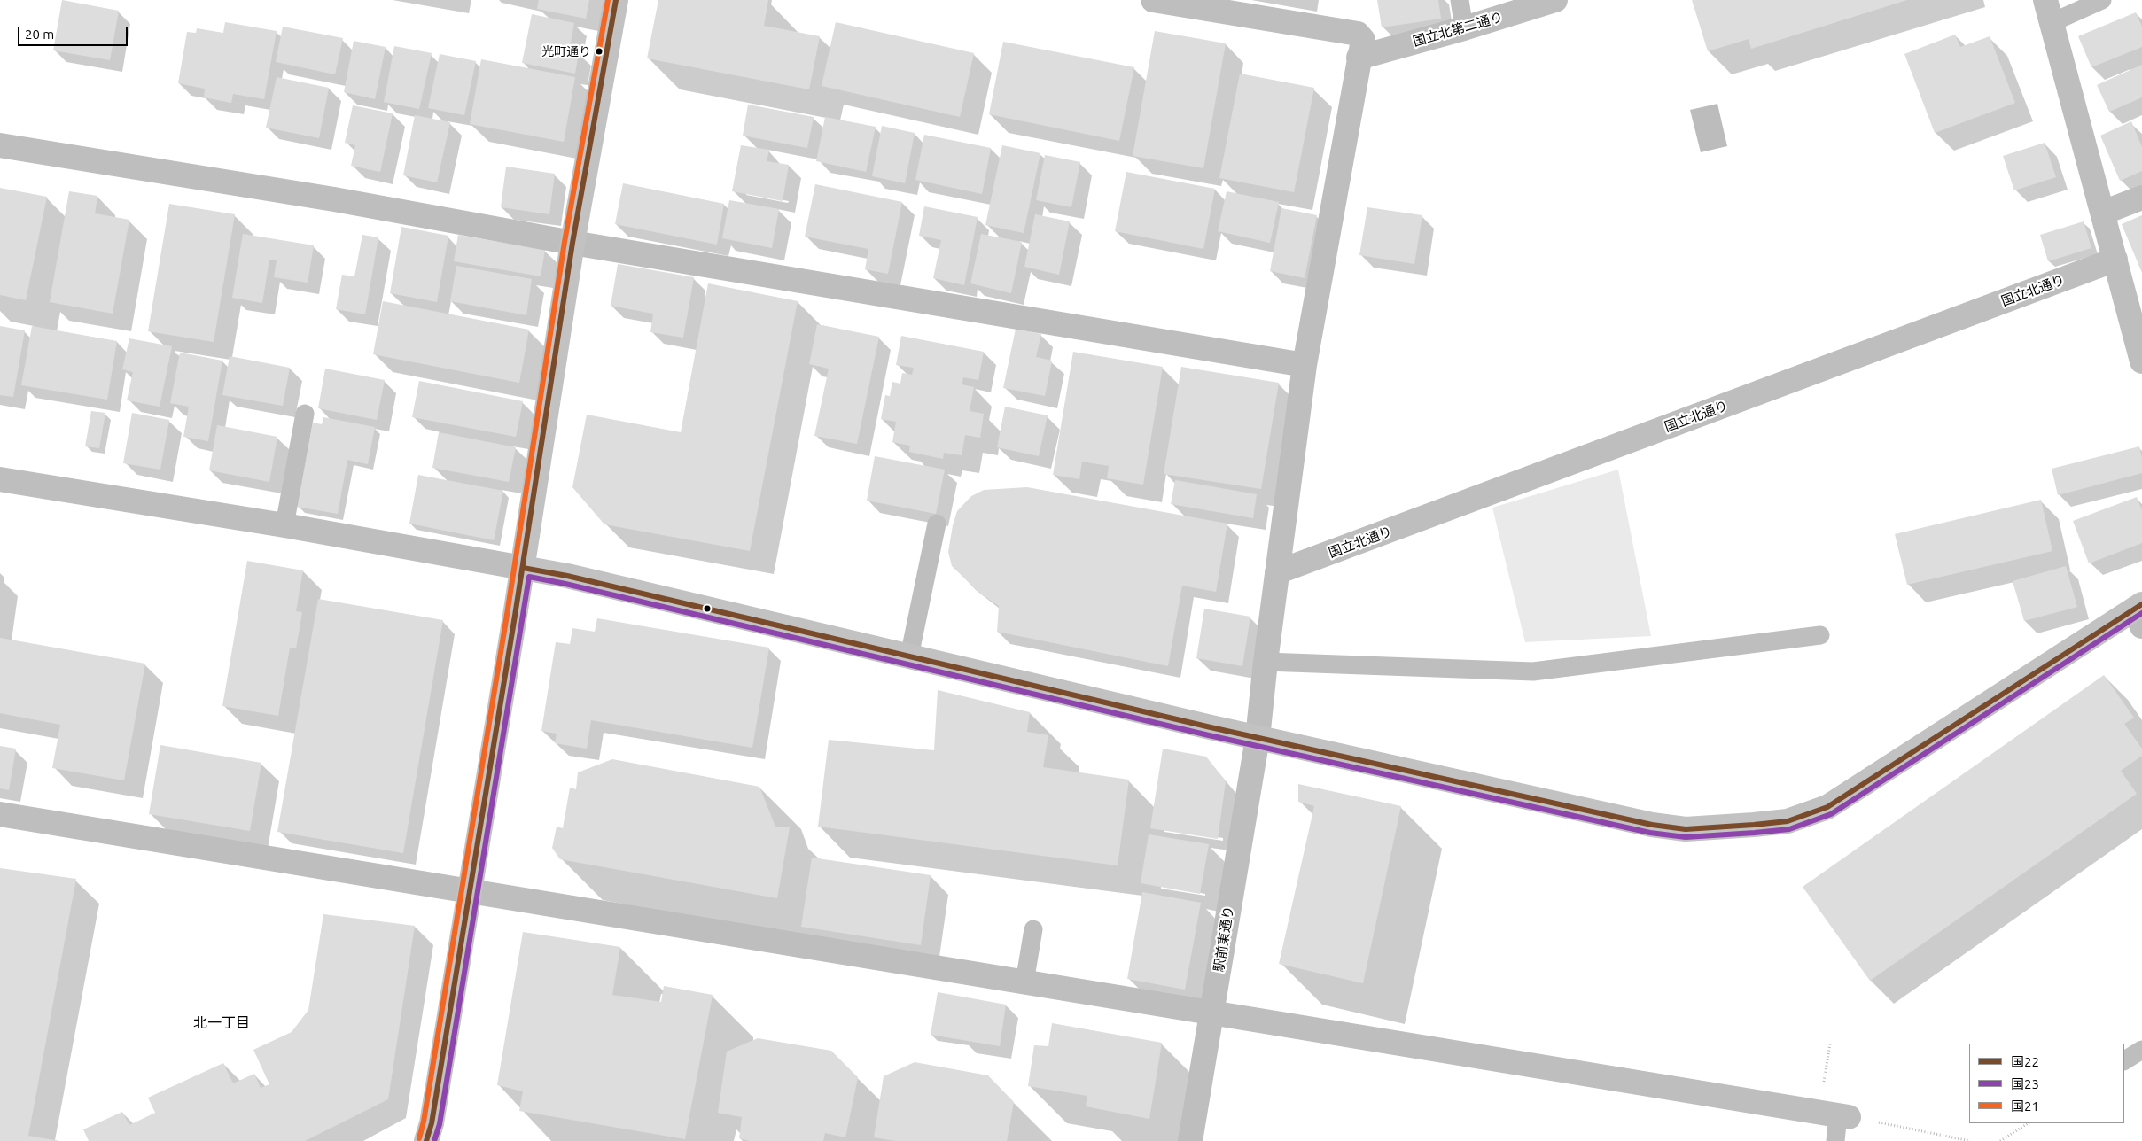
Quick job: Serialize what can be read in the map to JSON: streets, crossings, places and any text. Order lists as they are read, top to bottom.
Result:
{
  "streets": {
    "street": ["国立北第二通り", "国立北通り", "駅前東通り"]
  },
  "crossings": [
    ["国立北第二通り", "駅前東通り"],
    ["国立北通り", "駅前東通り"]
  ],
  "districts": ["北一丁目"],
  "places": ["光町通り"],
  "lines": ["transit line 国22", "transit line 国21", "transit line 国23"],
  "legend": ["国22", "国23", "国21"],
  "scale_bar": "20 m"
}
